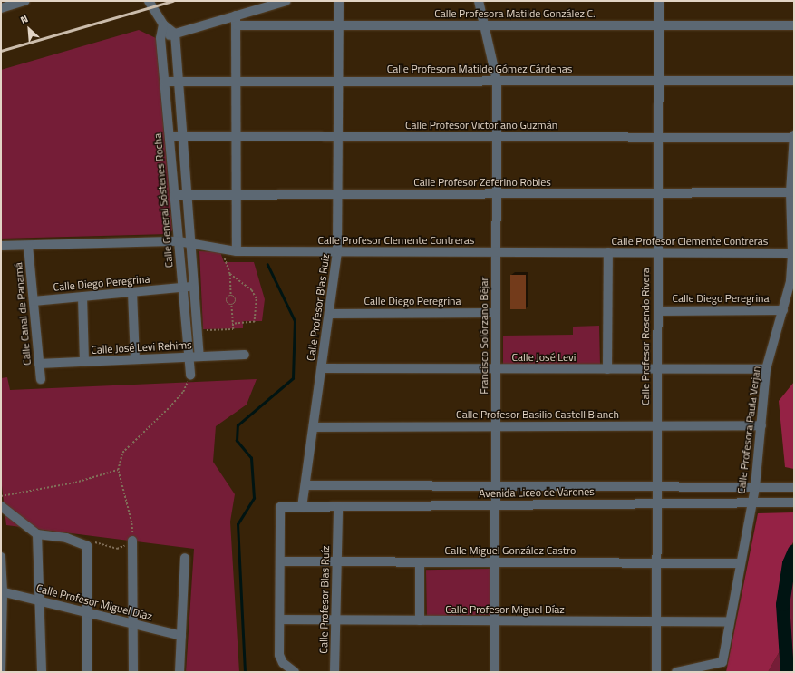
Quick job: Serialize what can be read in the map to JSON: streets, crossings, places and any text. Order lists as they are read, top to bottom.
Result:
{
  "streets": {
    "street": [
      "Calle Profesora Matilde González C.",
      "Calle Profesora Matilde Gómez Cárdenas",
      "Calle Profesor Victoriano Guzmán",
      "Calle Profesor Zeferino Robles",
      "Calle General Sóstenes Rocha",
      "Calle Profesor Clemente Contreras",
      "Calle Diego Peregrina",
      "Calle Profesor Blas Ruíz",
      "Calle Canal de Panamá",
      "Francisco Solórzano Béjar",
      "Calle Profesor Rosendo Rivera",
      "Calle José Levi Rehims",
      "Calle José Levi",
      "Calle Profesor Basilio Castell Blanch",
      "Calle Profesora Paula Verjan",
      "Avenida Liceo de Varones",
      "Calle Miguel González Castro",
      "Calle Profesor Miguel Díaz"
    ]
  },
  "crossings": [
    ["Calle Profesora Matilde González C.", "Calle Profesor Blas Ruíz"],
    ["Calle Profesora Matilde González C.", "Francisco Solórzano Béjar"],
    ["Calle Profesora Matilde González C.", "Calle Profesor Rosendo Rivera"],
    ["Calle Profesora Matilde Gómez Cárdenas", "Calle General Sóstenes Rocha"],
    ["Calle Profesora Matilde Gómez Cárdenas", "Calle Profesor Blas Ruíz"],
    ["Calle Profesora Matilde Gómez Cárdenas", "Francisco Solórzano Béjar"],
    ["Calle Profesora Matilde Gómez Cárdenas", "Calle Profesor Rosendo Rivera"],
    ["Calle Profesor Victoriano Guzmán", "Calle General Sóstenes Rocha"],
    ["Calle Profesor Victoriano Guzmán", "Calle Profesor Blas Ruíz"],
    ["Calle Profesor Victoriano Guzmán", "Francisco Solórzano Béjar"],
    ["Calle Profesor Victoriano Guzmán", "Calle Profesor Rosendo Rivera"],
    ["Calle Profesor Victoriano Guzmán", "Calle Profesora Paula Verjan"],
    ["Calle Profesor Zeferino Robles", "Calle General Sóstenes Rocha"],
    ["Calle Profesor Zeferino Robles", "Calle Profesor Blas Ruíz"],
    ["Calle Profesor Zeferino Robles", "Francisco Solórzano Béjar"],
    ["Calle Profesor Zeferino Robles", "Calle Profesor Rosendo Rivera"],
    ["Calle Profesor Zeferino Robles", "Calle Profesora Paula Verjan"],
    ["Calle General Sóstenes Rocha", "Calle Profesor Clemente Contreras"],
    ["Calle General Sóstenes Rocha", "Calle Diego Peregrina"],
    ["Calle General Sóstenes Rocha", "Calle José Levi Rehims"],
    ["Calle Profesor Clemente Contreras", "Calle Profesor Blas Ruíz"],
    ["Calle Profesor Clemente Contreras", "Calle Canal de Panamá"],
    ["Calle Profesor Clemente Contreras", "Francisco Solórzano Béjar"],
    ["Calle Profesor Clemente Contreras", "Calle Profesor Rosendo Rivera"],
    ["Calle Profesor Clemente Contreras", "Calle Profesora Paula Verjan"],
    ["Calle Diego Peregrina", "Calle Profesor Blas Ruíz"],
    ["Calle Diego Peregrina", "Calle Canal de Panamá"],
    ["Calle Diego Peregrina", "Francisco Solórzano Béjar"],
    ["Calle Diego Peregrina", "Calle Profesor Rosendo Rivera"],
    ["Calle Diego Peregrina", "Calle Profesora Paula Verjan"],
    ["Calle Profesor Blas Ruíz", "Calle José Levi"],
    ["Calle Profesor Blas Ruíz", "Calle Profesor Basilio Castell Blanch"],
    ["Calle Profesor Blas Ruíz", "Avenida Liceo de Varones"],
    ["Calle Profesor Blas Ruíz", "Calle Miguel González Castro"],
    ["Calle Profesor Blas Ruíz", "Calle Profesor Miguel Díaz"],
    ["Calle Canal de Panamá", "Calle José Levi Rehims"],
    ["Francisco Solórzano Béjar", "Calle José Levi"],
    ["Francisco Solórzano Béjar", "Calle Profesor Basilio Castell Blanch"],
    ["Francisco Solórzano Béjar", "Avenida Liceo de Varones"],
    ["Francisco Solórzano Béjar", "Calle Miguel González Castro"],
    ["Francisco Solórzano Béjar", "Calle Profesor Miguel Díaz"],
    ["Calle Profesor Rosendo Rivera", "Calle José Levi"],
    ["Calle Profesor Rosendo Rivera", "Calle Profesor Basilio Castell Blanch"],
    ["Calle Profesor Rosendo Rivera", "Avenida Liceo de Varones"],
    ["Calle Profesor Rosendo Rivera", "Calle Miguel González Castro"],
    ["Calle Profesor Rosendo Rivera", "Calle Profesor Miguel Díaz"],
    ["Calle José Levi", "Calle Profesora Paula Verjan"],
    ["Calle Profesor Basilio Castell Blanch", "Calle Profesora Paula Verjan"],
    ["Calle Profesora Paula Verjan", "Avenida Liceo de Varones"],
    ["Calle Profesora Paula Verjan", "Calle Miguel González Castro"],
    ["Calle Profesora Paula Verjan", "Calle Profesor Miguel Díaz"],
    ["Avenida Liceo de Varones", "Calle Miguel González Castro"]
  ],
  "north": "top left"
}
